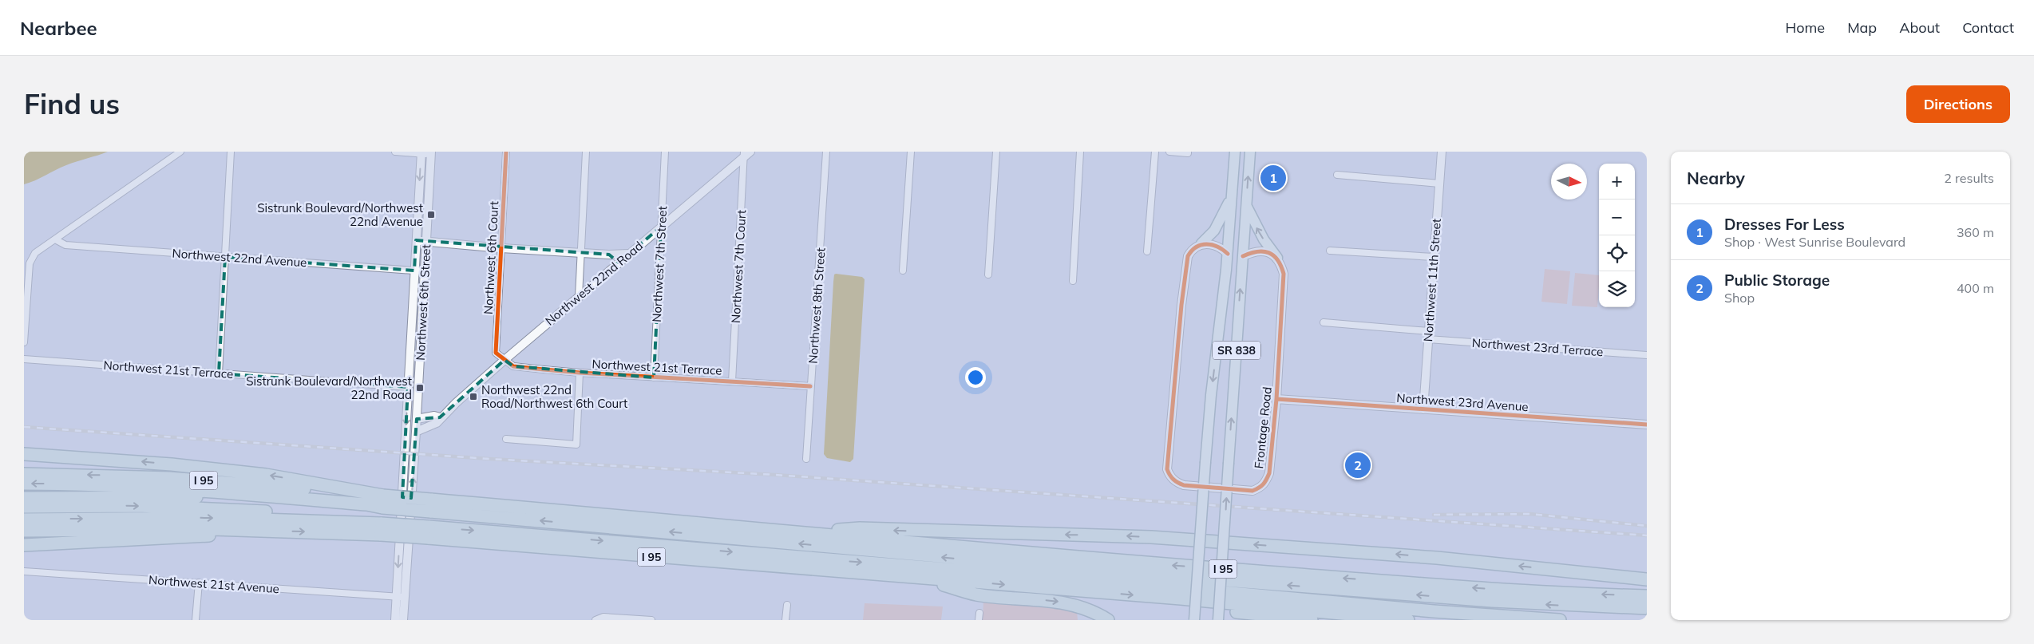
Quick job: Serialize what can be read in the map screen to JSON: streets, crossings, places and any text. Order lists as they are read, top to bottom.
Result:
{
  "streets": {
    "highway": ["I 95"],
    "main road": ["SR 838"],
    "street": [
      "Northwest 22nd Avenue",
      "Northwest 6th Court",
      "Northwest 7th Street",
      "Northwest 7th Court",
      "Northwest 11th Street",
      "Northwest 22nd Road",
      "Northwest 6th Street",
      "Northwest 8th Street",
      "Northwest 23rd Terrace",
      "Northwest 21st Terrace",
      "Northwest 23rd Avenue",
      "Frontage Road",
      "Northwest 21st Avenue"
    ]
  },
  "crossings": [
    ["Northwest 22nd Avenue", "Northwest 6th Street"],
    ["Northwest 6th Court", "Northwest 22nd Road"],
    ["Northwest 6th Court", "Northwest 21st Terrace"],
    ["Northwest 7th Street", "Northwest 22nd Road"],
    ["Northwest 7th Street", "Northwest 21st Terrace"],
    ["Northwest 7th Court", "Northwest 22nd Road"],
    ["Northwest 7th Court", "Northwest 21st Terrace"],
    ["Northwest 11th Street", "Northwest 23rd Terrace"],
    ["Northwest 11th Street", "Northwest 23rd Avenue"],
    ["Northwest 22nd Road", "Northwest 6th Street"],
    ["Northwest 22nd Road", "Northwest 21st Terrace"],
    ["Northwest 6th Street", "Northwest 21st Terrace"],
    ["Northwest 6th Street", "Northwest 21st Avenue"],
    ["Northwest 8th Street", "Northwest 21st Terrace"],
    ["Northwest 23rd Avenue", "Frontage Road"]
  ],
  "places": {
    "transit": ["Sistrunk Boulevard/Northwest 22nd Avenue", "Sistrunk Boulevard/Northwest 22nd Road", "Northwest 22nd Road/Northwest 6th Court"]
  },
  "north": "right",
  "page": {
    "header": "Nearbee",
    "nav": [
      "Home",
      "Map",
      "About",
      "Contact"
    ],
    "buttons": "Directions",
    "title": "Find us",
    "heading": ["Nearby", "2 results"],
    "map_buttons": ["+", "−"],
    "pins": ["1", "2"],
    "list": [
      {
        "mark": "1",
        "name": "Dresses For Less",
        "note": "Shop · West Sunrise Boulevard",
        "value": "360 m"
      },
      {
        "mark": "2",
        "name": "Public Storage",
        "note": "Shop",
        "value": "400 m"
      }
    ]
  }
}
